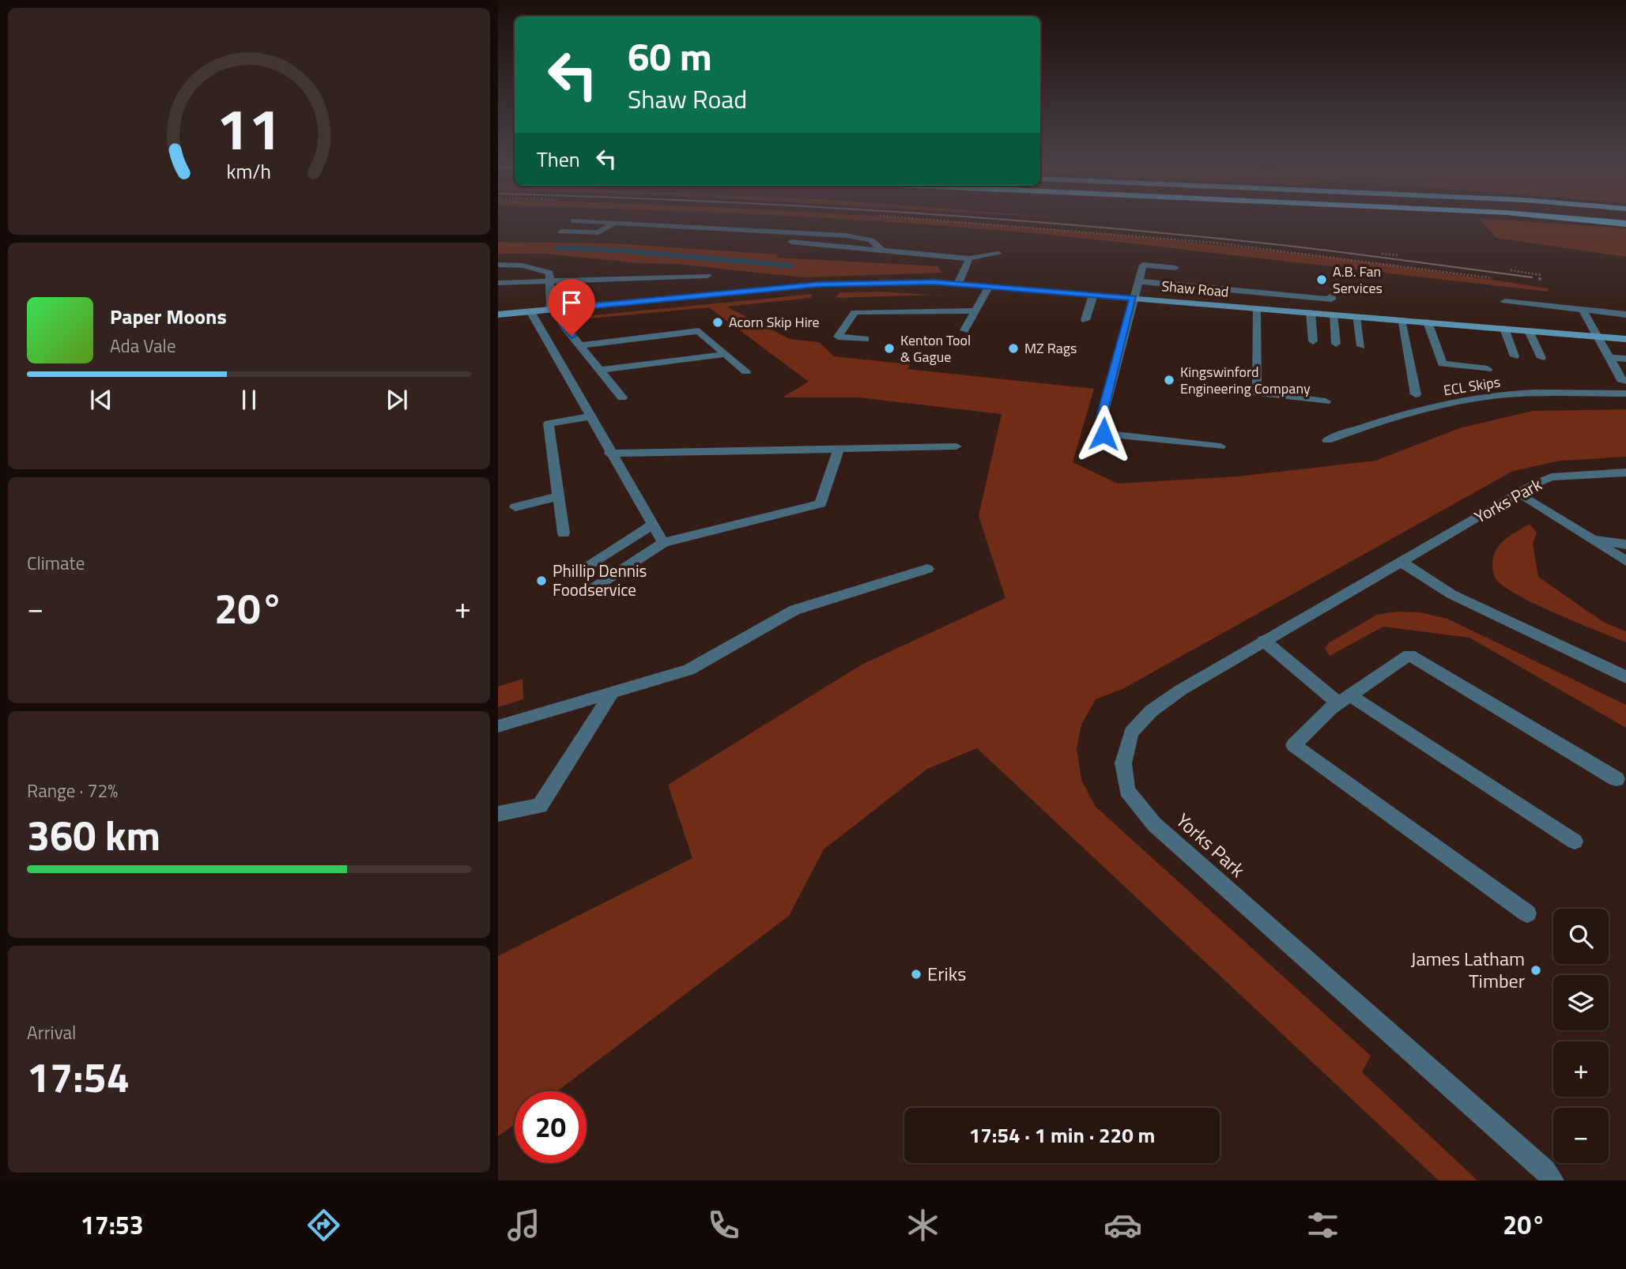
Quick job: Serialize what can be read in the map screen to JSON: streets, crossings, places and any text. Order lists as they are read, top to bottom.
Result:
{
  "streets": {
    "street": ["Shaw Road", "ECL Skips", "Yorks Park"]
  },
  "places": [
    "A.B. Fan Services",
    "Acorn Skip Hire",
    "Kenton Tool & Gague",
    "MZ Rags",
    "Kingswinford Engineering Company",
    "Phillip Dennis Foodservice",
    "James Latham Timber",
    "Eriks"
  ],
  "page": {
    "turn": ["60 m", "Shaw Road"],
    "then": "Then",
    "song": ["Paper Moons", "Ada Vale"],
    "tile": [
      "Climate",
      ["Range · 72%", "360 km"],
      ["Arrival", "17:54"]
    ],
    "heat": ["−", "20°", "+"],
    "map_buttons": ["+", "−"],
    "limit": "20",
    "trip": "17:54 · 1 min · 220 m",
    "tabs": ["17:53", "20°"],
    "gauge": ["11", "km/h"]
  }
}
